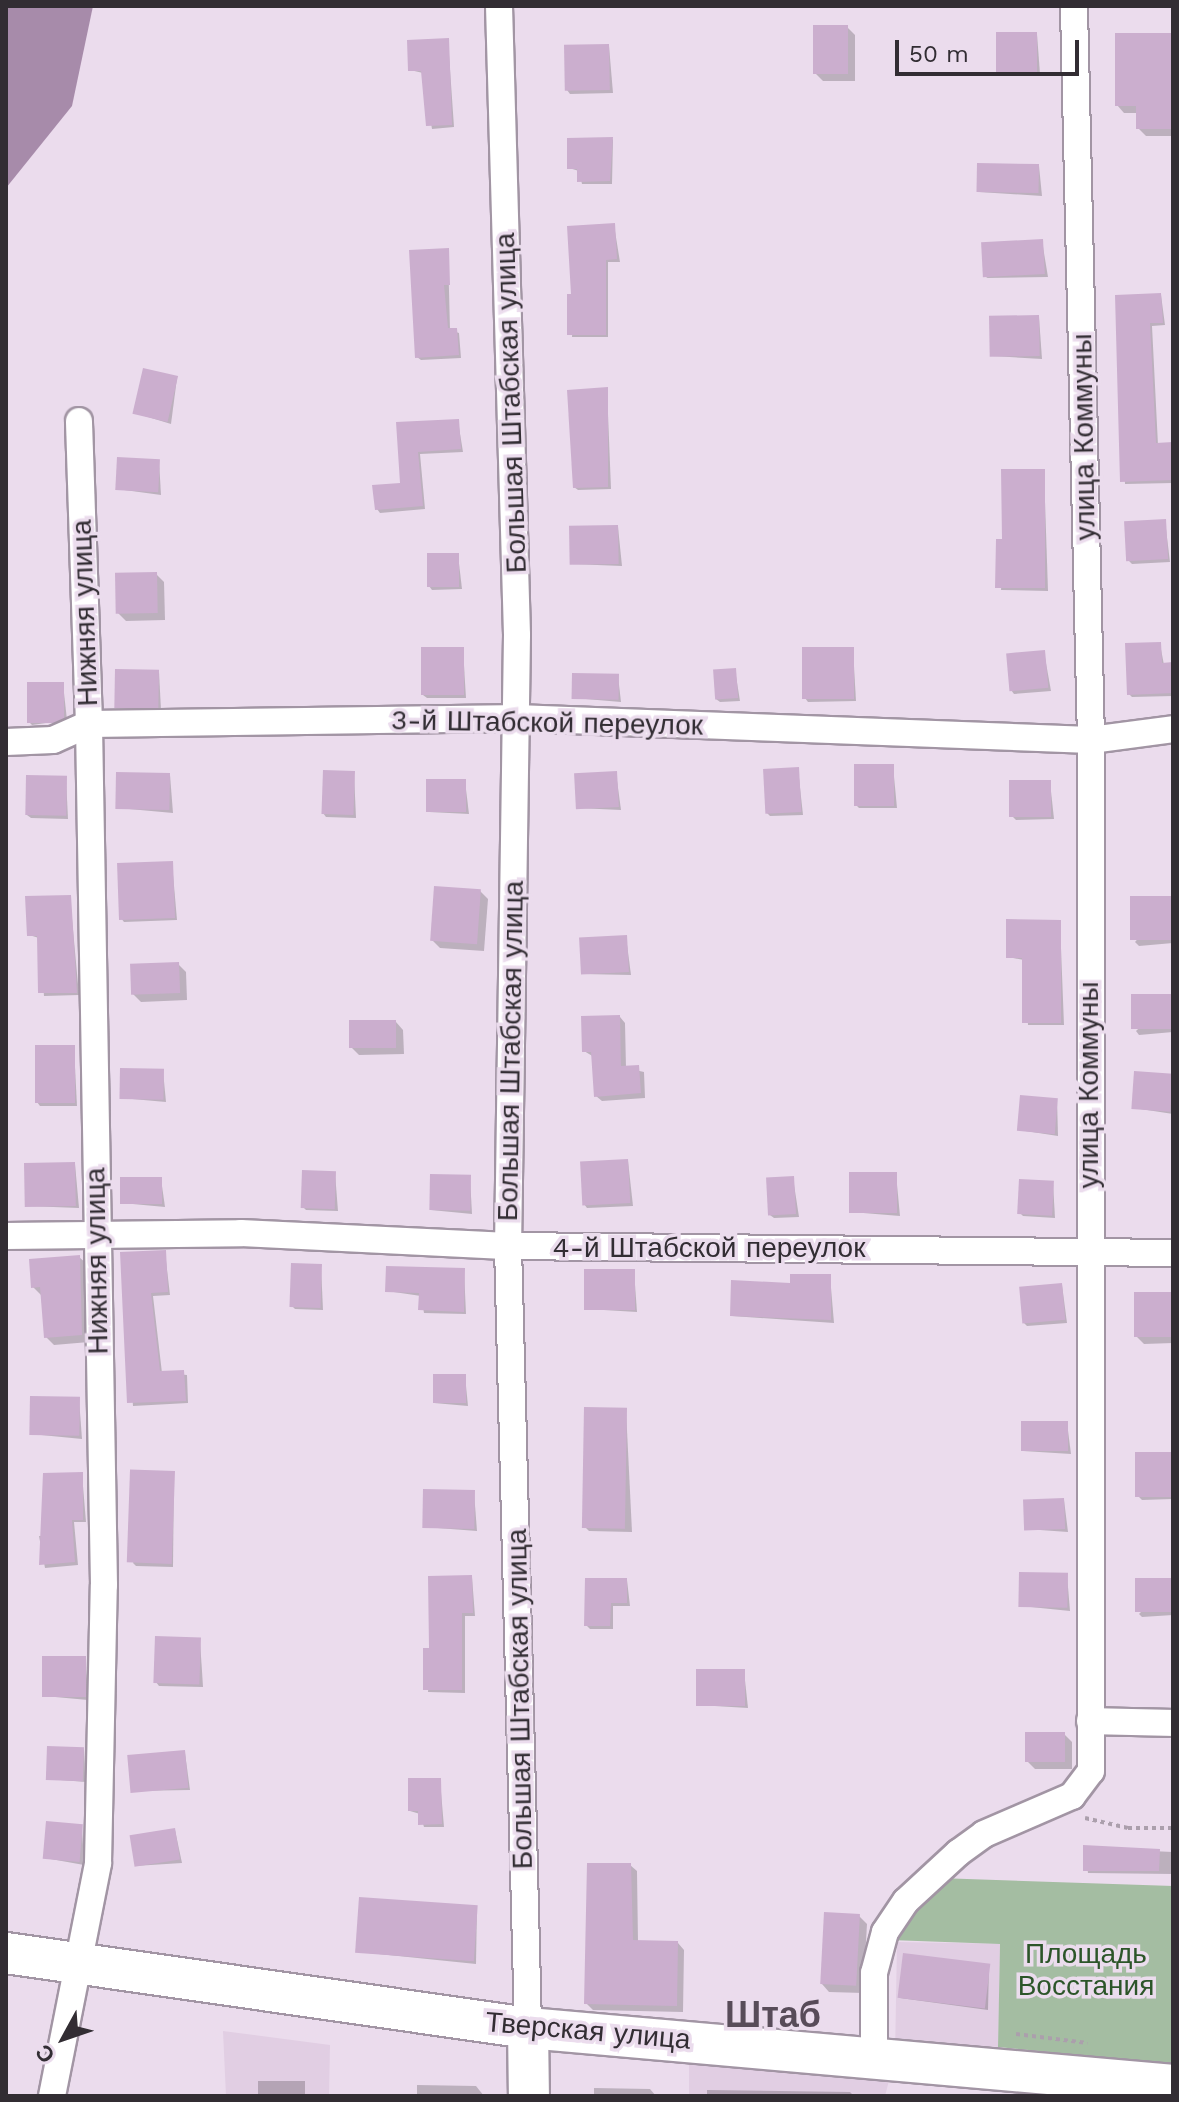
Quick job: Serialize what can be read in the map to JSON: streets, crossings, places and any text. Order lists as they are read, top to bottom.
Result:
{
  "streets": {
    "main road": ["Большая Штабская улица", "Тверская улица"],
    "street": [
      "улица Коммуны",
      "Нижняя улица",
      "3-й Штабской переулок",
      "4-й Штабской переулок"
    ]
  },
  "crossings": [
    ["Большая Штабская улица", "3-й Штабской переулок"],
    ["Большая Штабская улица", "4-й Штабской переулок"],
    ["Большая Штабская улица", "Тверская улица"],
    ["улица Коммуны", "3-й Штабской переулок"],
    ["улица Коммуны", "4-й Штабской переулок"],
    ["улица Коммуны", "Тверская улица"],
    ["Нижняя улица", "3-й Штабской переулок"],
    ["Нижняя улица", "4-й Штабской переулок"],
    ["Нижняя улица", "Тверская улица"]
  ],
  "districts": ["Штаб"],
  "parks": ["Площадь Восстания"],
  "scale_bar": "50 m",
  "north": "bottom left"
}
